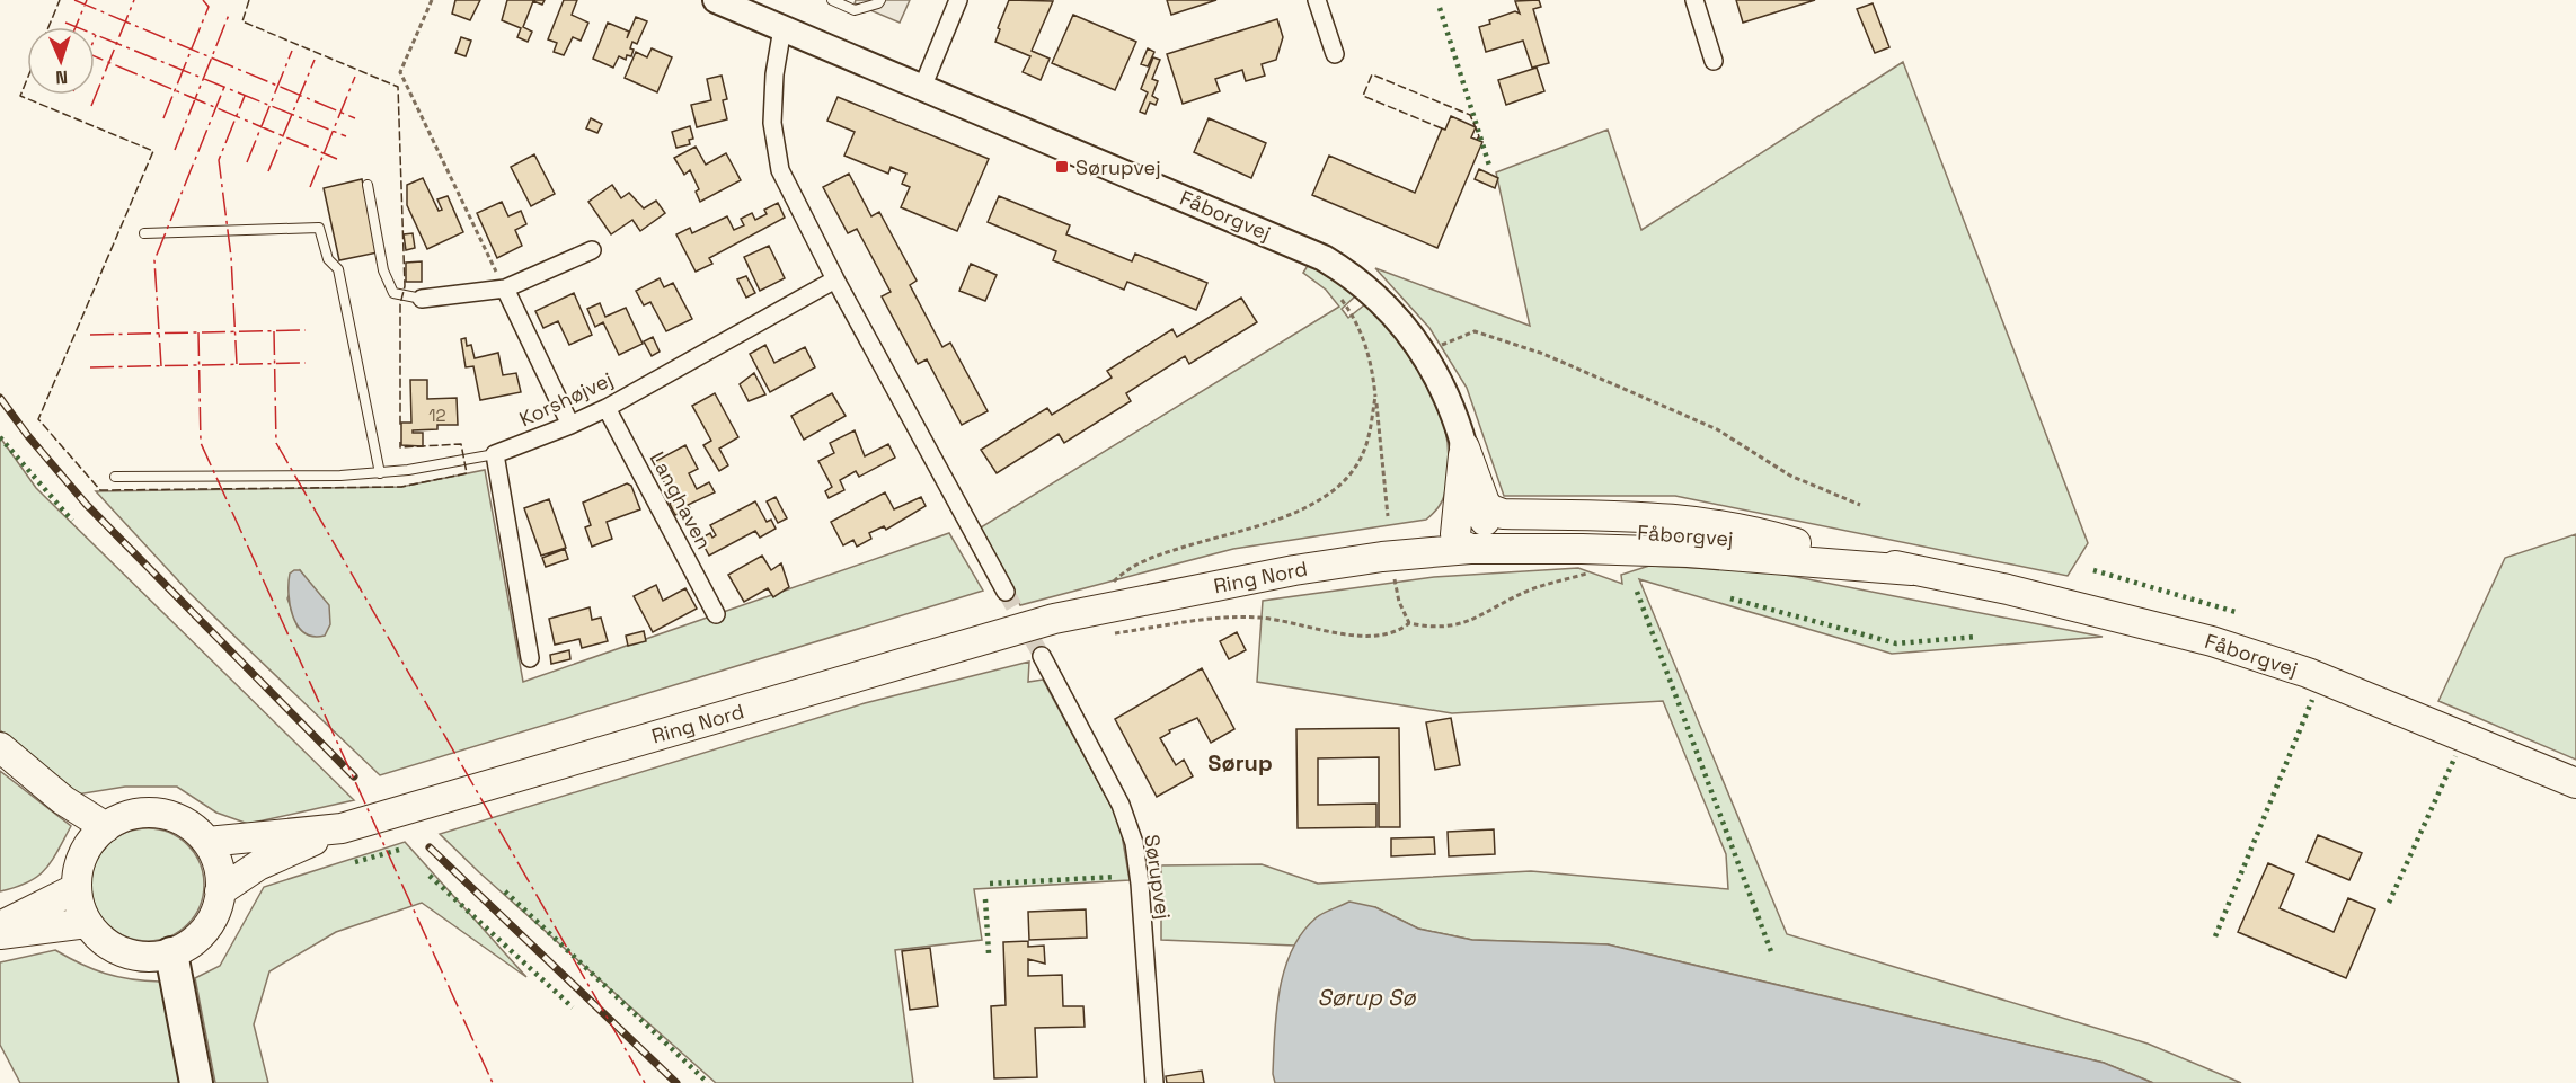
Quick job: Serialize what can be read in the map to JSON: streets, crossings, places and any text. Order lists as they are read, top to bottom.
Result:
{
  "streets": {
    "main road": ["Fåborgvej", "Ring Nord"],
    "street": ["Korshøjvej", "Langhaven", "Sørupvej"]
  },
  "crossings": [
    ["Fåborgvej", "Ring Nord"],
    ["Korshøjvej", "Langhaven"]
  ],
  "districts": ["Sørup"],
  "water": ["Sørup Sø"],
  "places": {
    "transit": ["Sørupvej"]
  },
  "house_numbers": ["12"],
  "north": "bottom"
}
